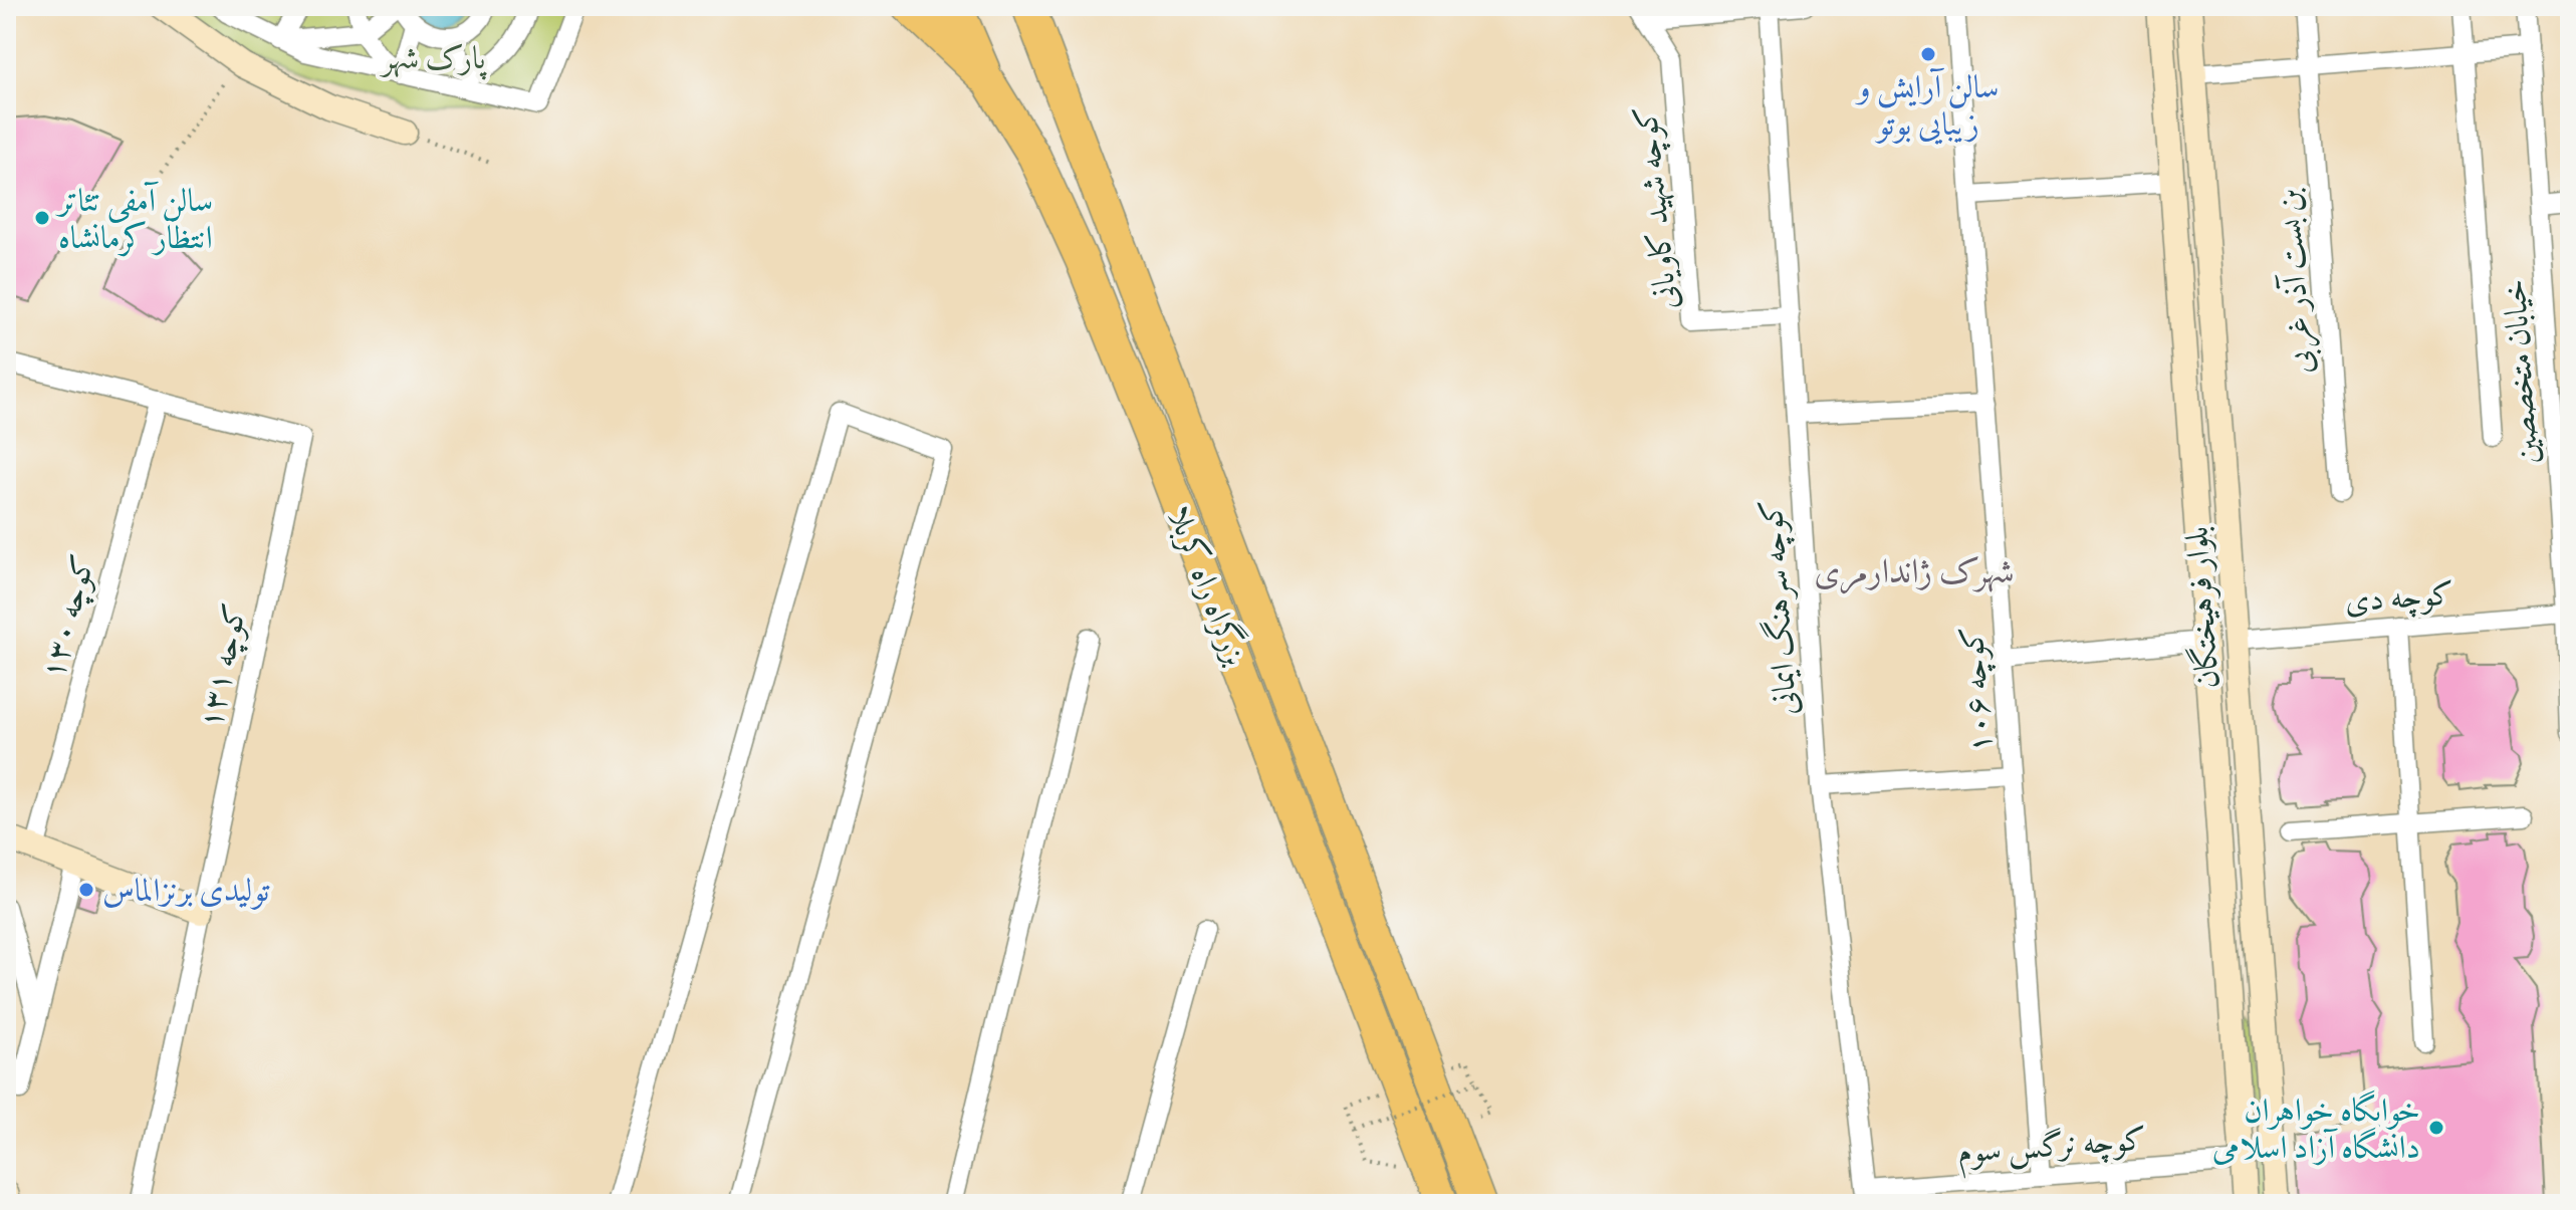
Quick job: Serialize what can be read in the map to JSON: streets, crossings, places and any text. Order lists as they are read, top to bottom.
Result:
{
  "streets": {
    "highway": ["بزرگراه راه کربلا"],
    "main road": ["بلوار فرهیختگان"],
    "street": [
      "کوچه شهید کاویانی",
      "بن بست آذر غربی",
      "خیابان متخصصین",
      "کوچه دی",
      "کوچه سرهنگ ایمانی",
      "کوچه ۱۳۰",
      "کوچه ۱۳۱",
      "کوچه ۱۰۶",
      "کوچه نرگس سوم"
    ]
  },
  "crossings": [
    ["کوچه شهید کاویانی", "کوچه سرهنگ ایمانی"],
    ["خیابان متخصصین", "کوچه دی"],
    ["کوچه دی", "بلوار فرهیختگان"],
    ["کوچه سرهنگ ایمانی", "کوچه نرگس سوم"],
    ["بلوار فرهیختگان", "کوچه نرگس سوم"],
    ["کوچه ۱۳۰", "کوچه ۱۳۱"],
    ["کوچه ۱۰۶", "کوچه نرگس سوم"]
  ],
  "districts": ["شهرک ژاندارمری"],
  "parks": ["پارک شهر"],
  "places": [
    "سالن آرایش و زیبایی بوتو",
    "سالن آمفی تئاتر انتظار کرمانشاه",
    "تولیدی برنزالماس",
    "خوابگاه خواهران دانشگاه آزاد اسلامی"
  ]
}
